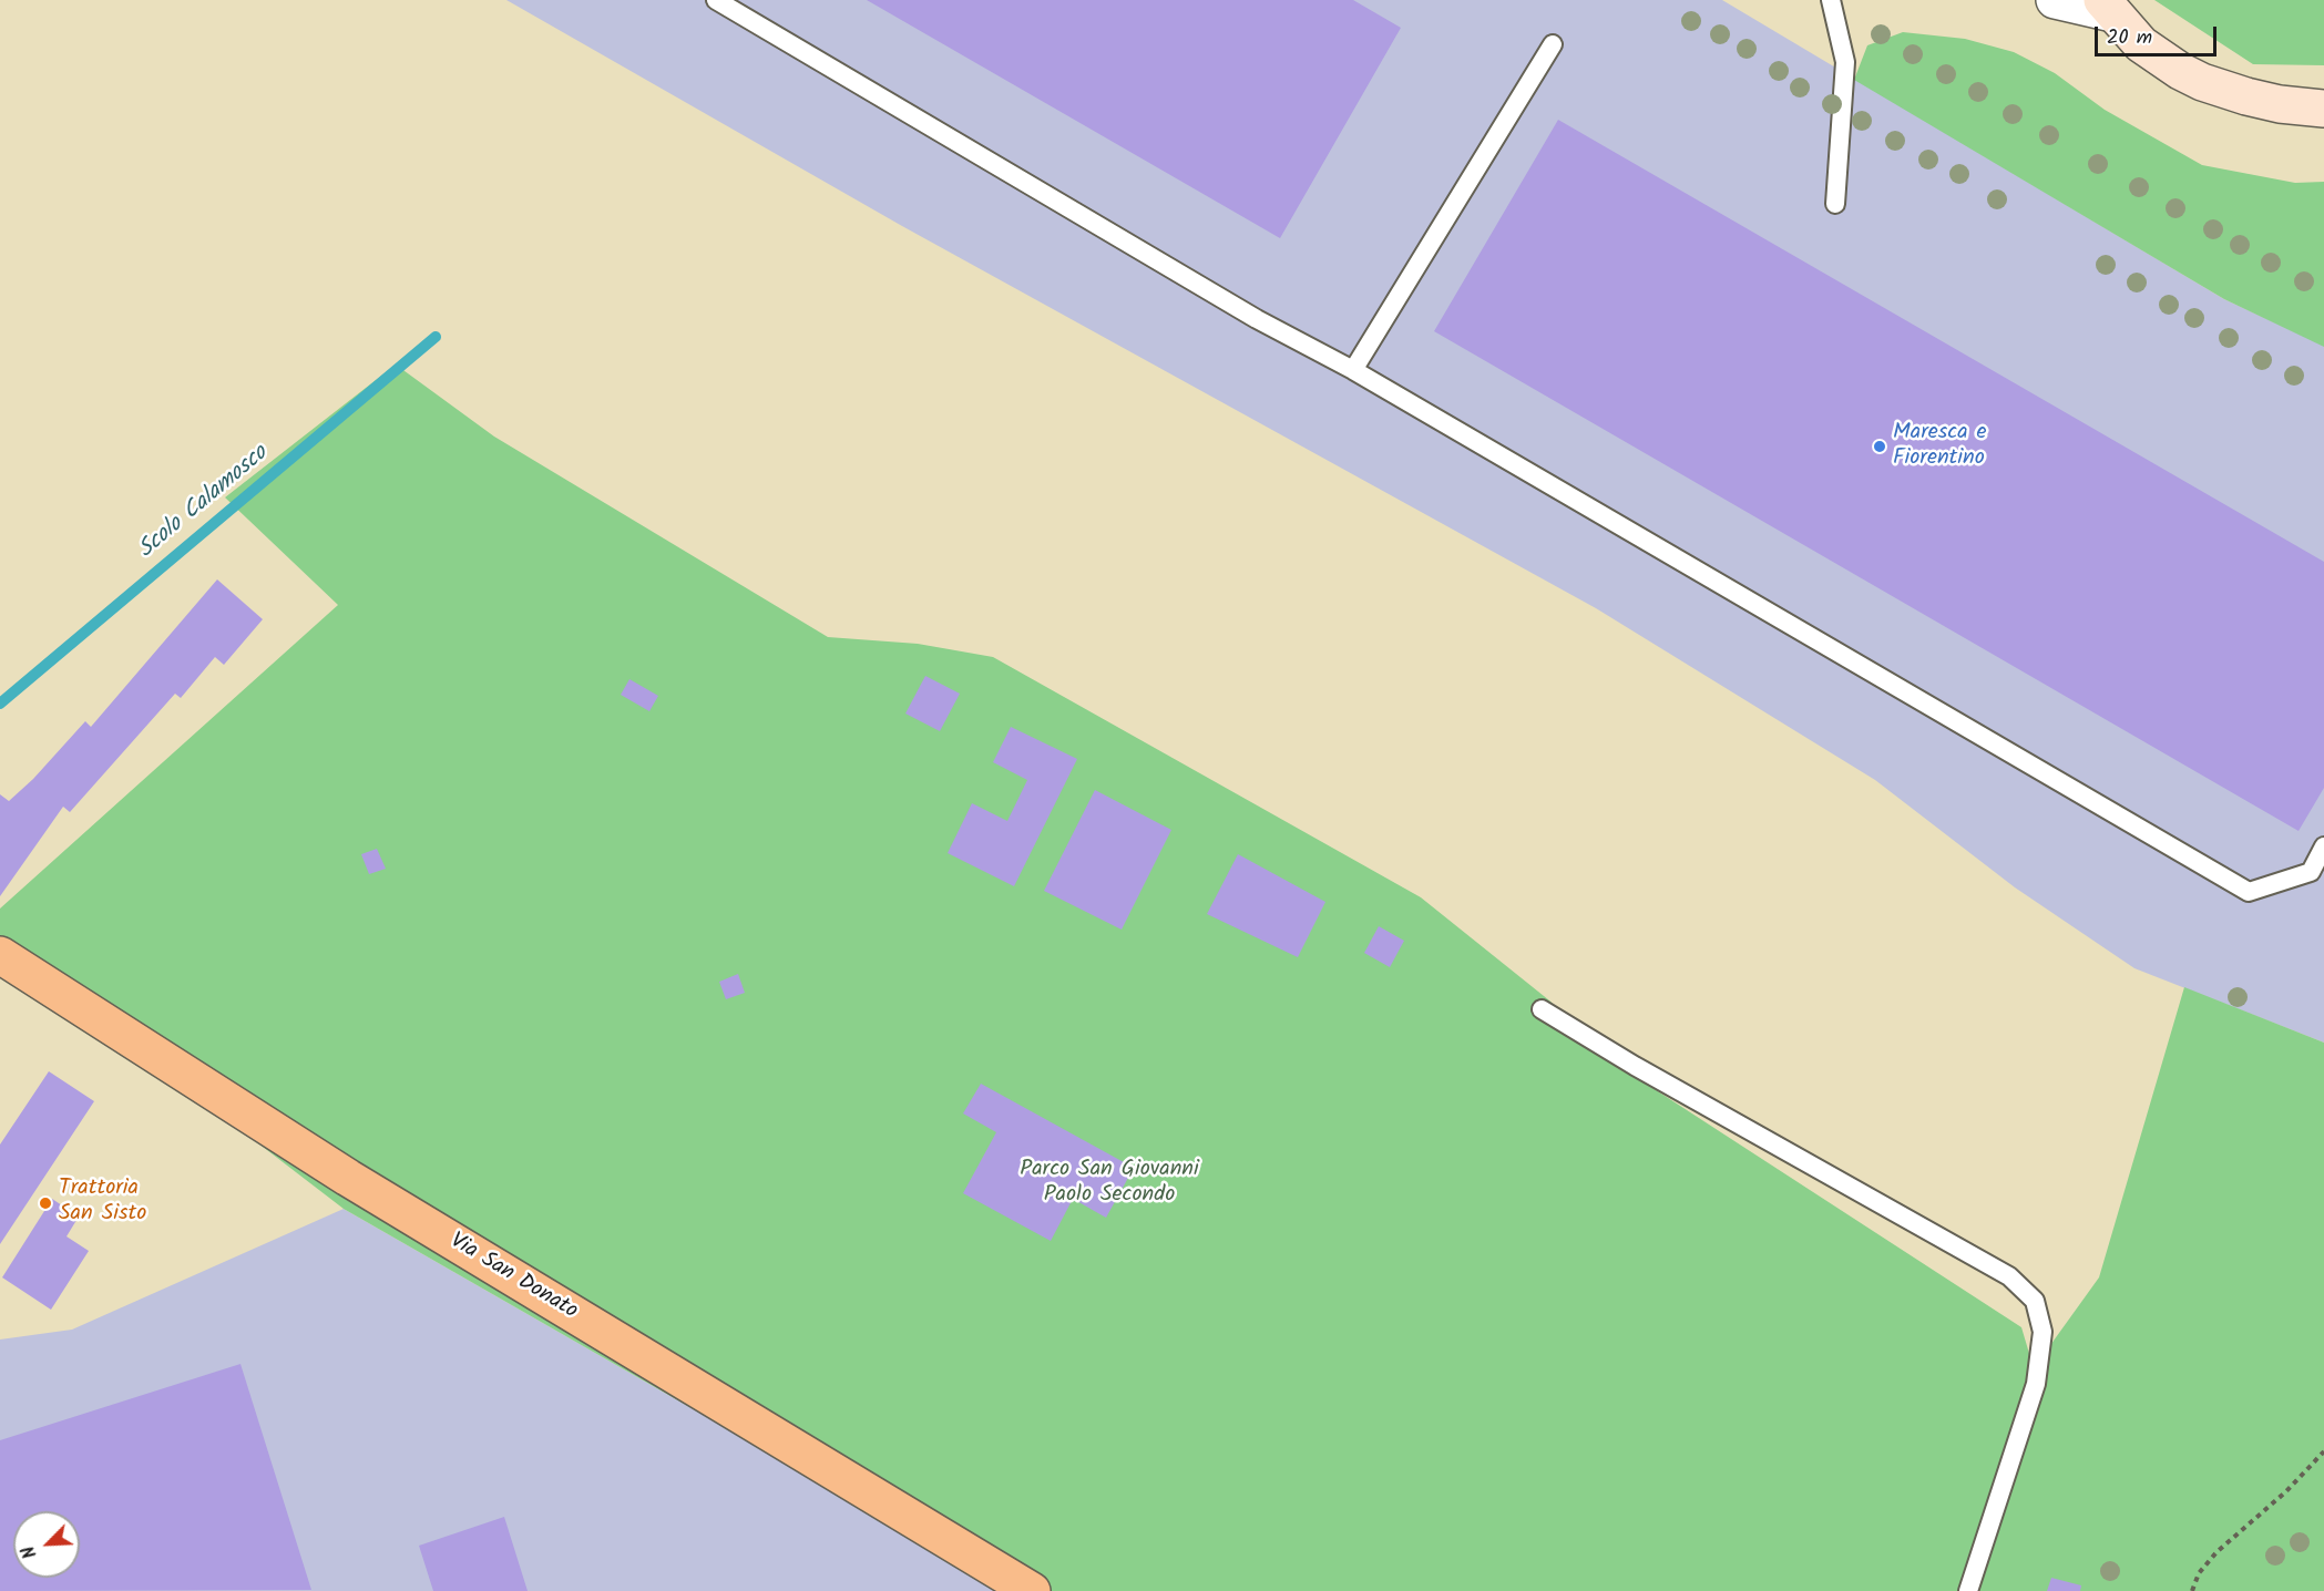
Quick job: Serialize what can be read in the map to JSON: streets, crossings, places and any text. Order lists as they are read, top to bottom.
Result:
{
  "streets": {
    "main road": ["Via San Donato"]
  },
  "water": ["Scolo Calamosco"],
  "parks": ["Parco San Giovanni Paolo Secondo"],
  "places": ["Maresca e Fiorentino", "Trattoria San Sisto"],
  "scale_bar": "20 m",
  "north": "bottom left"
}
